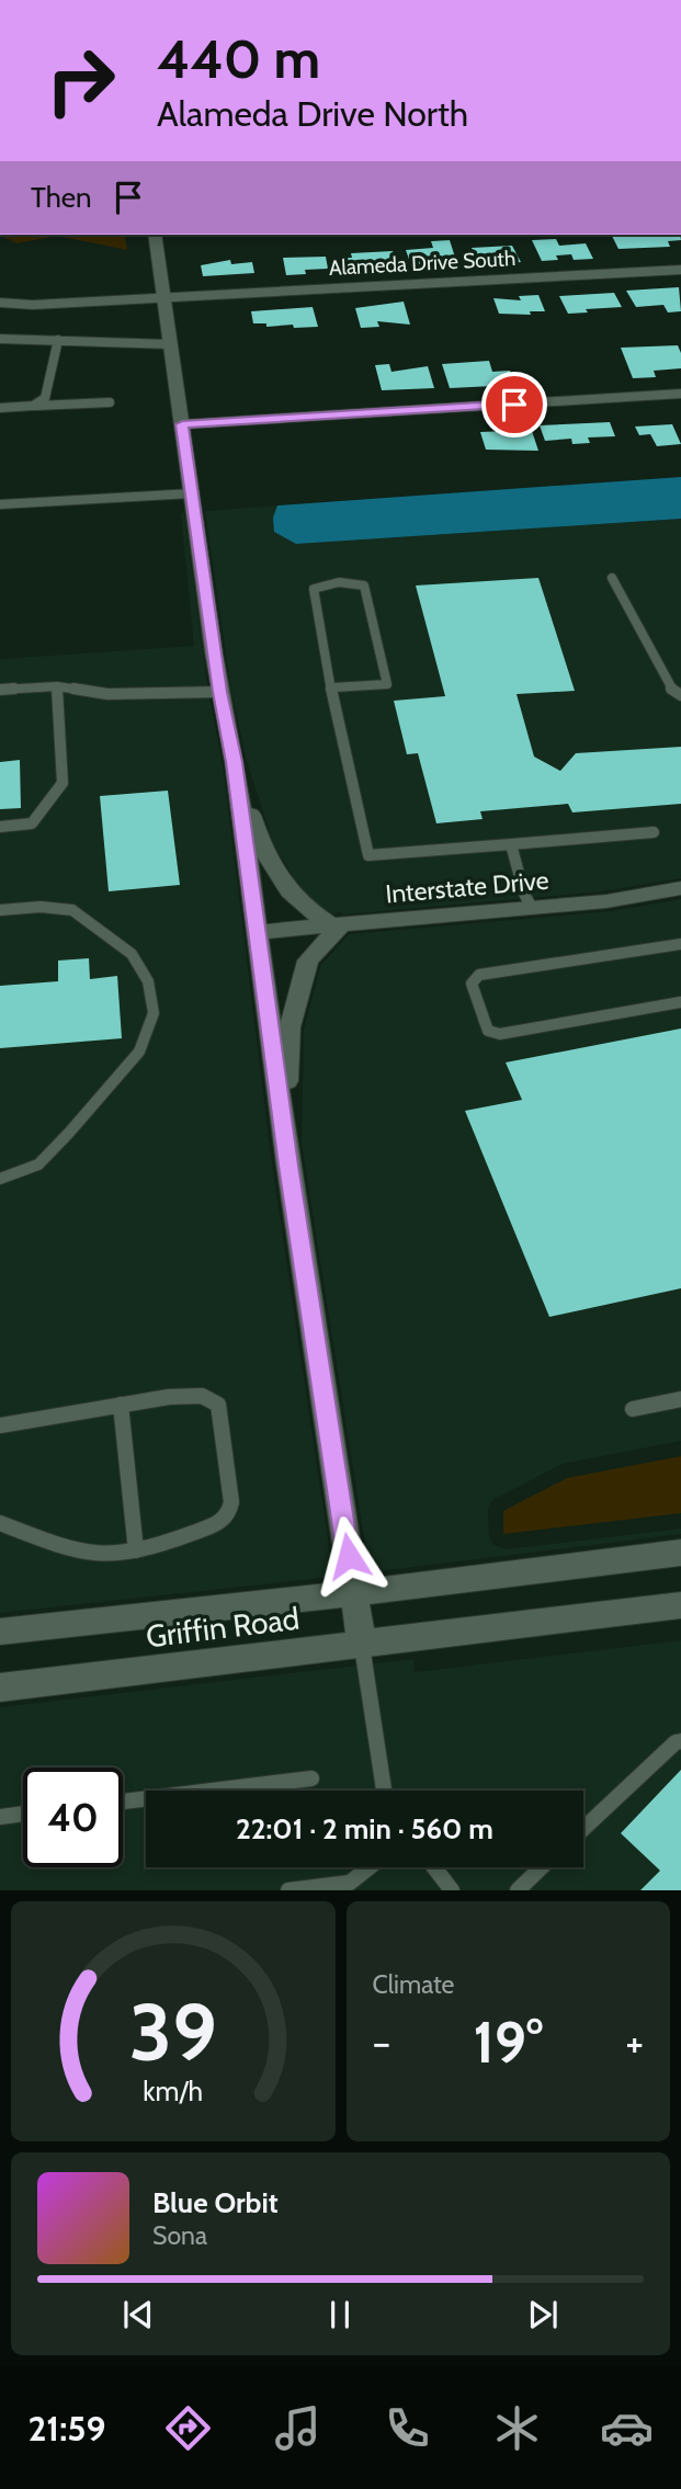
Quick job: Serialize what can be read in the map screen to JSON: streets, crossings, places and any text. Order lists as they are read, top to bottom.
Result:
{
  "streets": {
    "street": ["Alameda Drive South", "Interstate Drive", "Griffin Road"]
  },
  "page": {
    "turn": ["440 m", "Alameda Drive North"],
    "then": "Then",
    "limit": "40",
    "trip": "22:01 · 2 min · 560 m",
    "tile": "Climate",
    "heat": ["−", "19°", "+"],
    "song": ["Blue Orbit", "Sona"],
    "tabs": "21:59",
    "gauge": ["39", "km/h"]
  }
}
